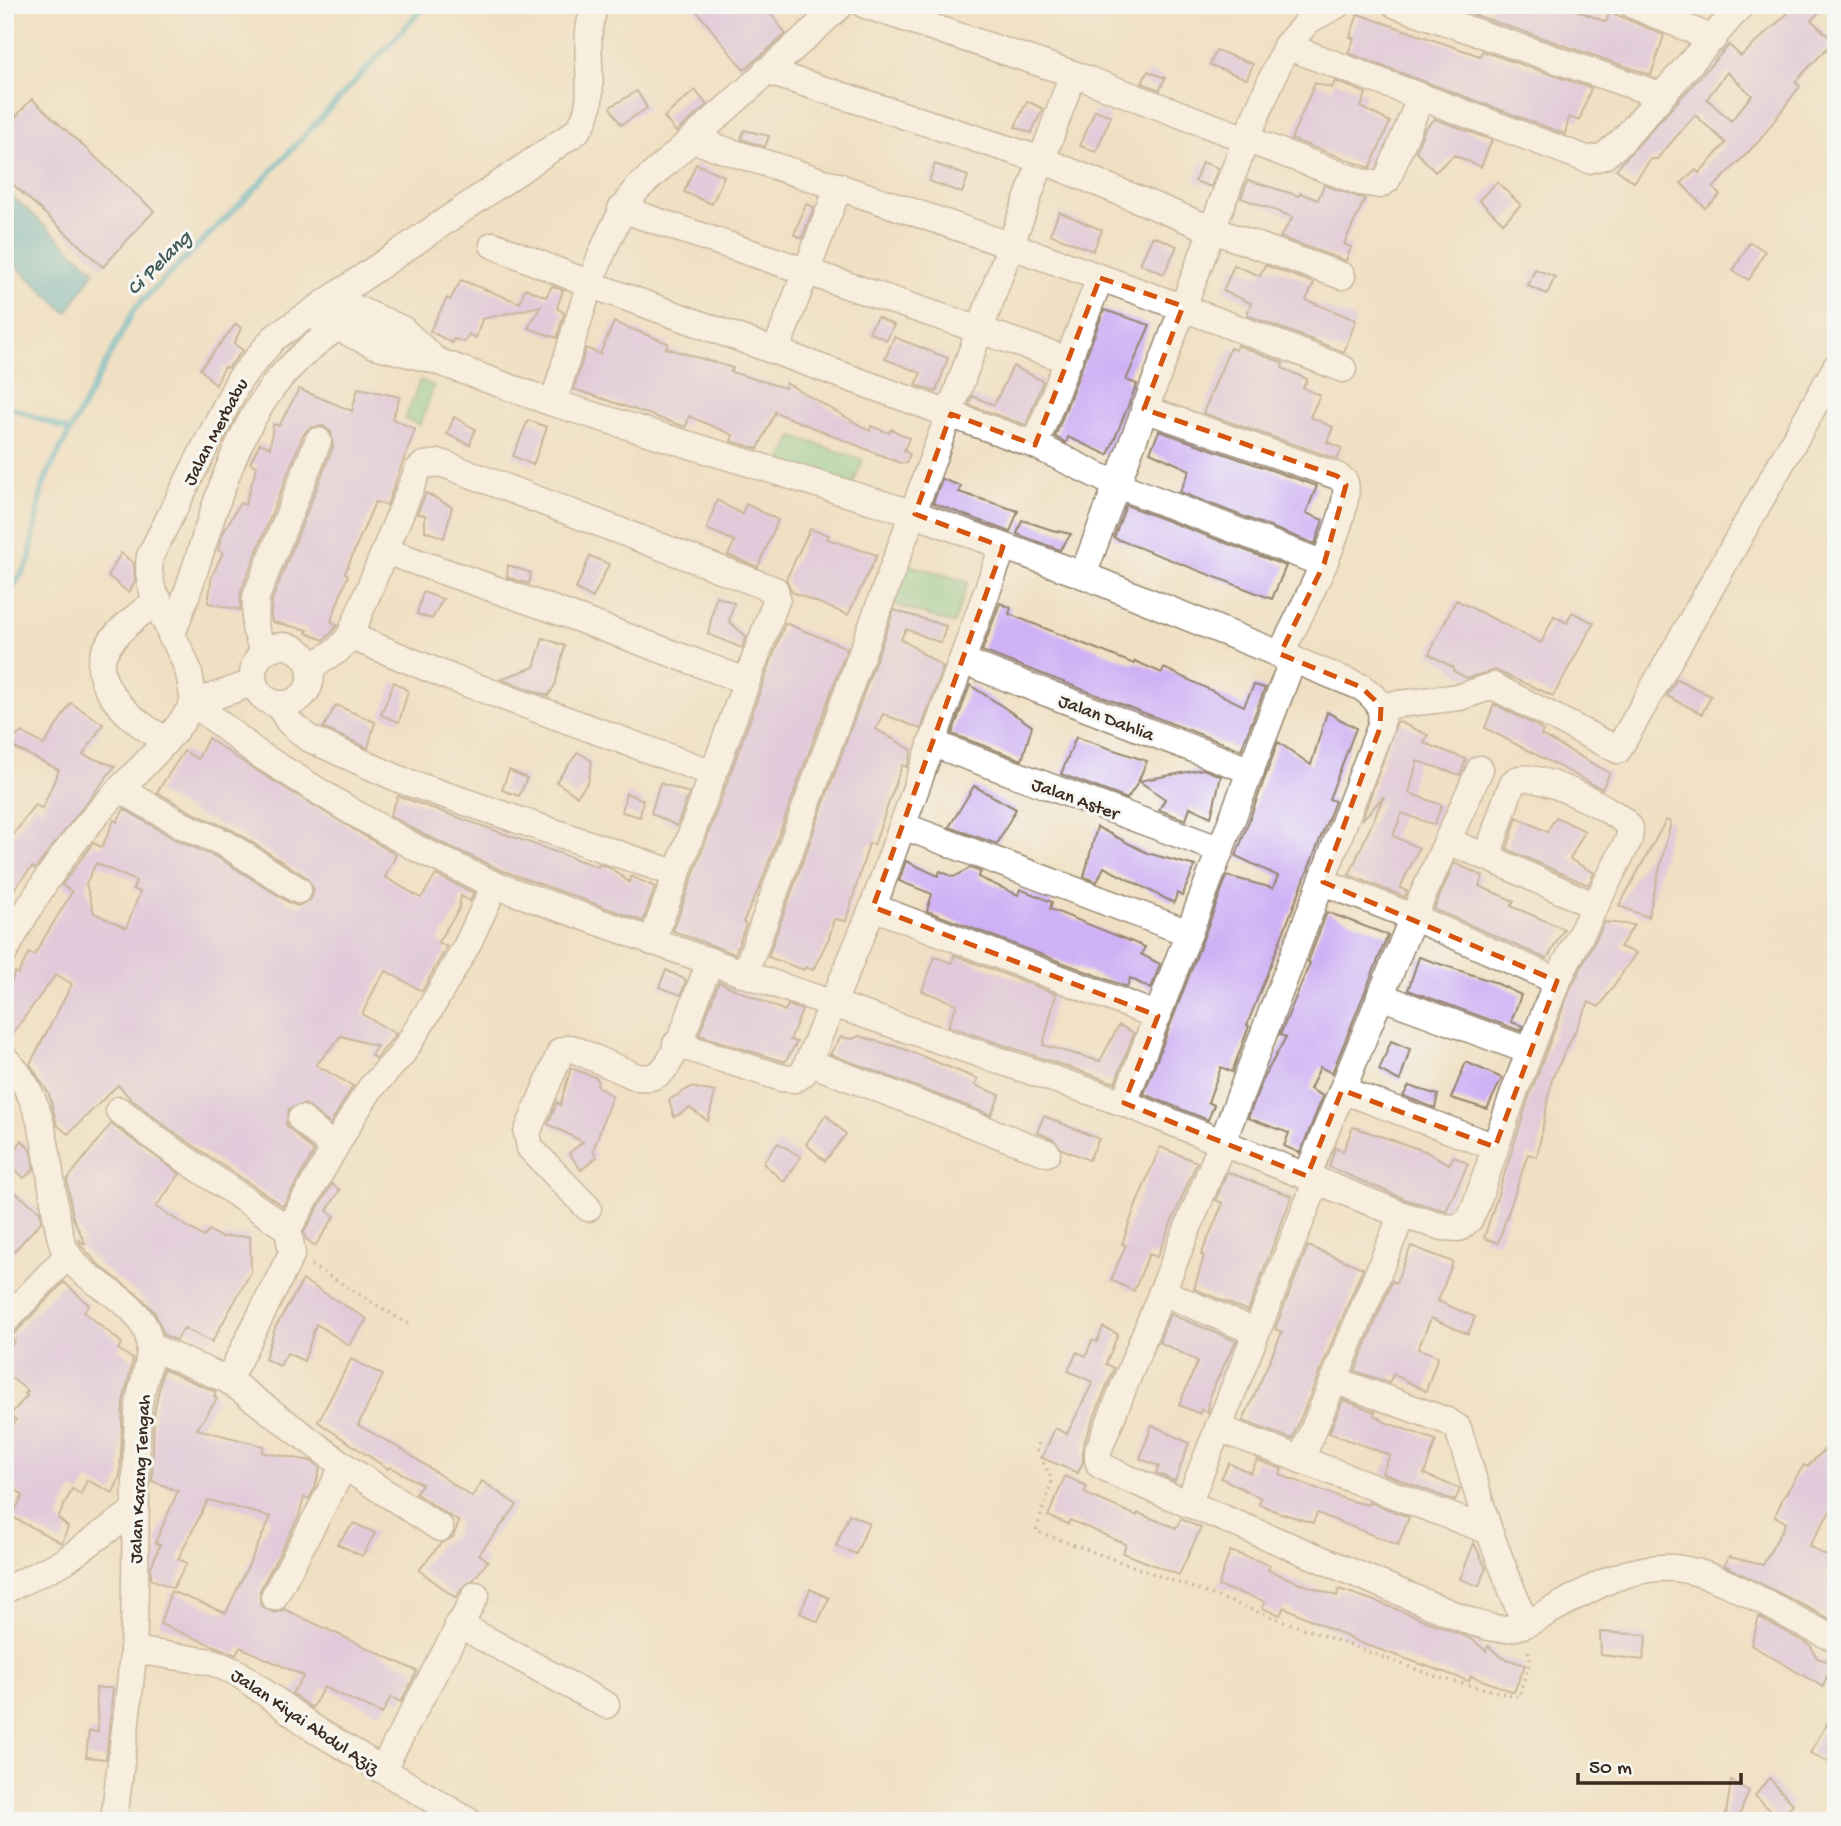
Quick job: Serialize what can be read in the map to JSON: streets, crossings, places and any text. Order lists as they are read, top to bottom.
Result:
{
  "streets": {
    "street": [
      "Jalan Merbabu",
      "Jalan Dahlia",
      "Jalan Aster",
      "Jalan Karang Tengah",
      "Jalan Kiyai Abdul Aziz"
    ]
  },
  "crossings": [
    ["Jalan Karang Tengah", "Jalan Kiyai Abdul Aziz"]
  ],
  "water": ["Ci Pelang"],
  "scale_bar": "50 m"
}
